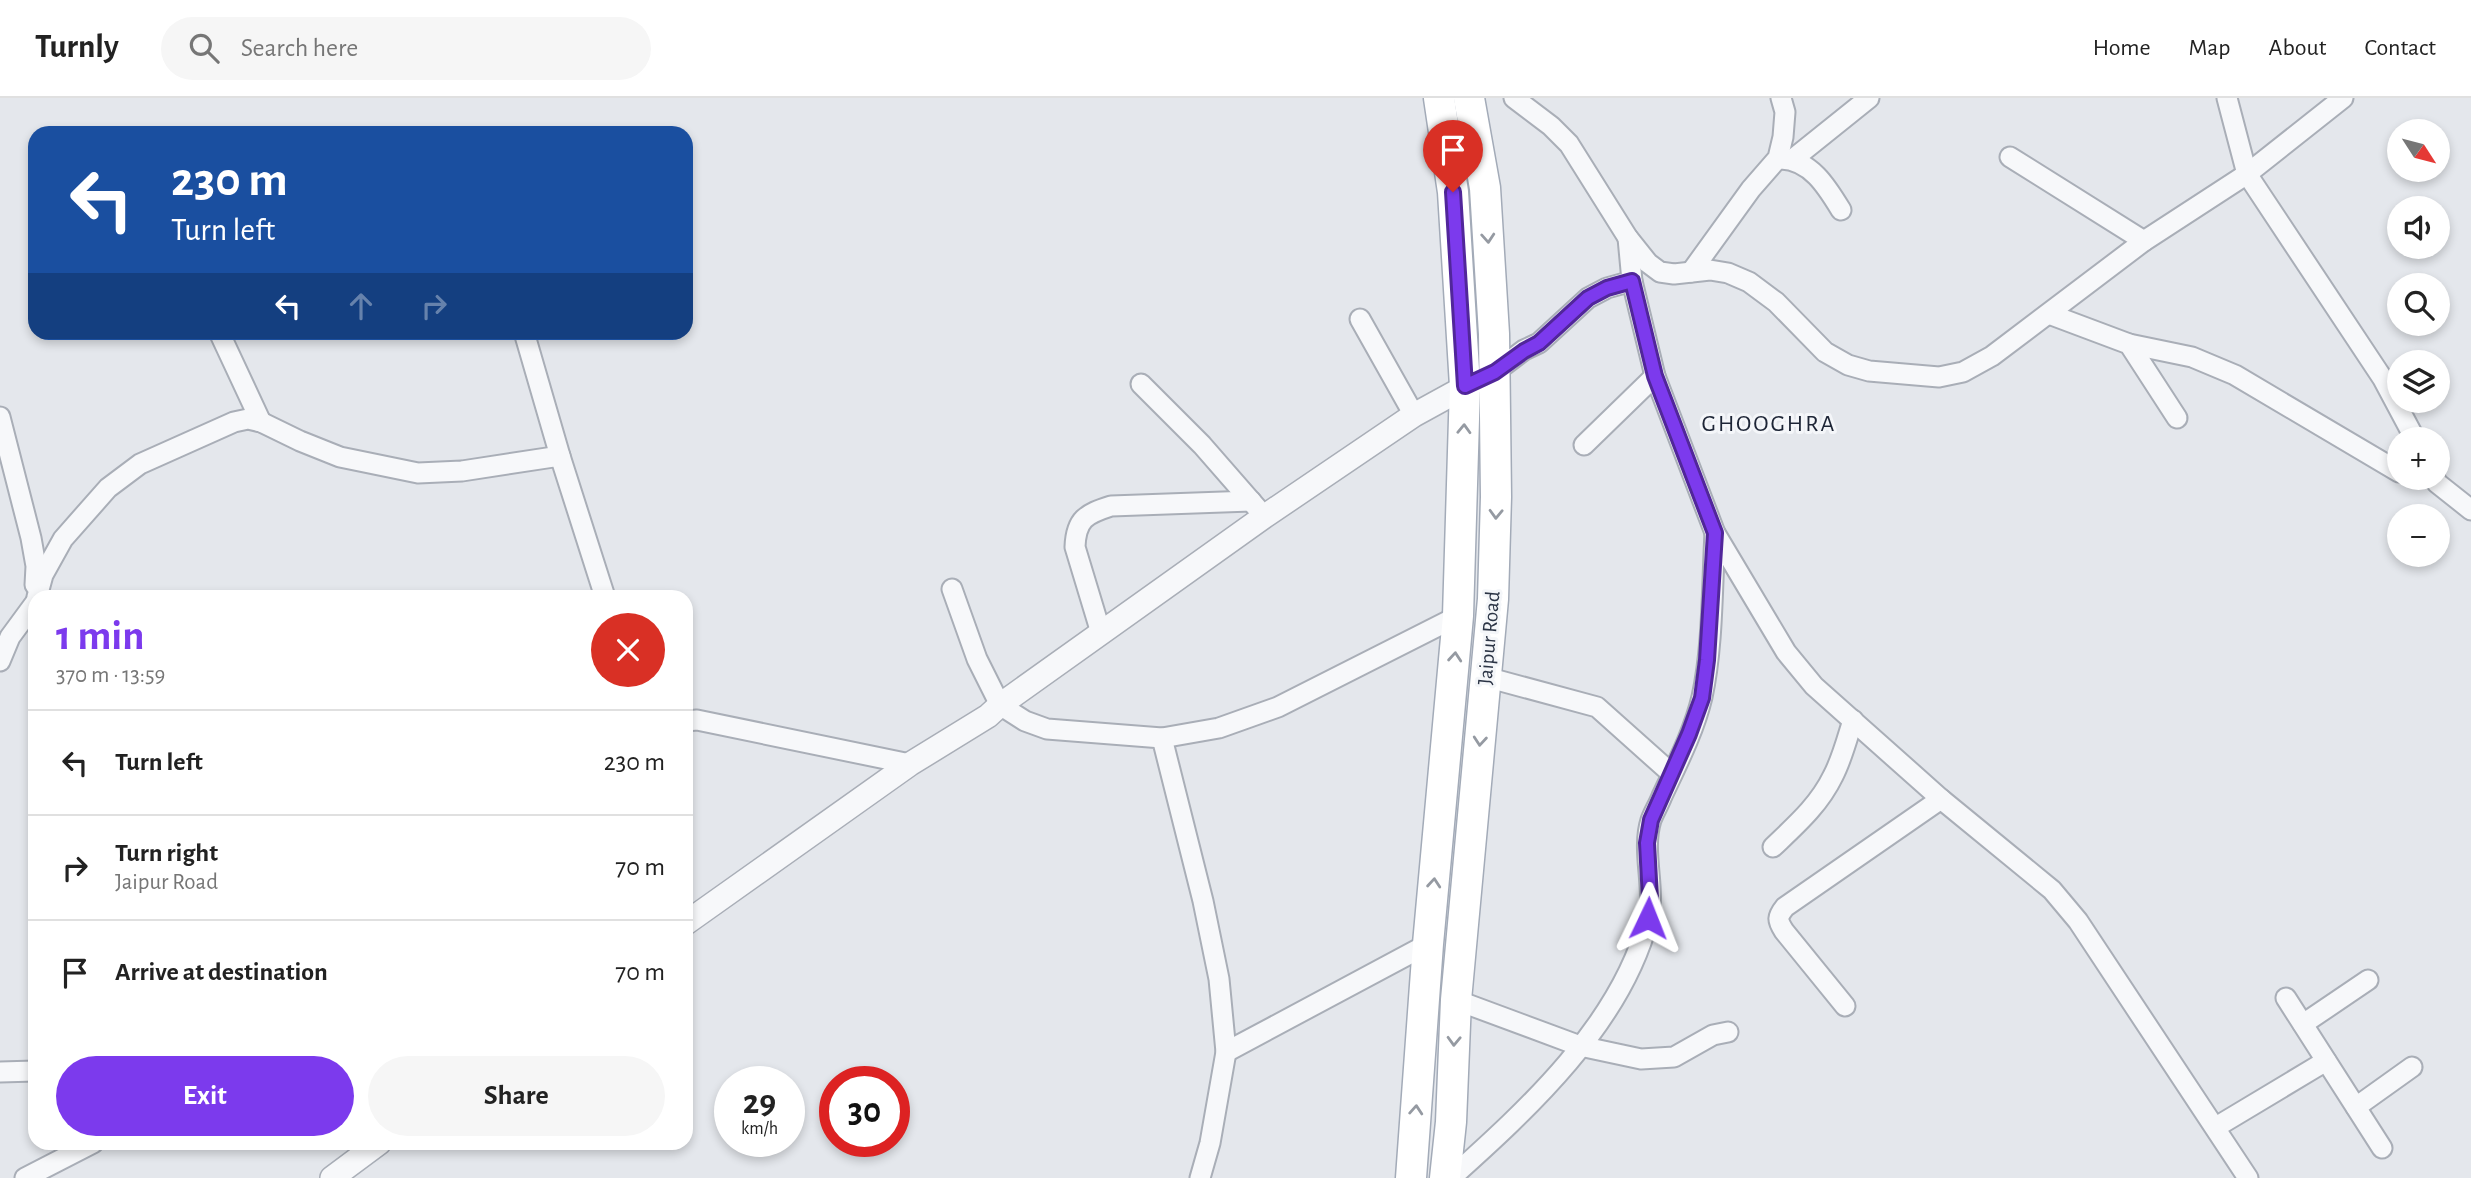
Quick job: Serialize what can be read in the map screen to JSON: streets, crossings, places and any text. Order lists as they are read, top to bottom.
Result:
{
  "streets": {
    "main road": ["Jaipur Road"]
  },
  "districts": ["GHOOGHRA"],
  "north": "bottom right",
  "page": {
    "header": "Turnly",
    "search": "Search here",
    "nav": [
      "Home",
      "Map",
      "About",
      "Contact"
    ],
    "map_buttons": ["+", "−"],
    "turn": ["230 m", "Turn left"],
    "heading": ["1 min", "370 m · 13:59"],
    "list": [
      {
        "name": "Turn left",
        "value": "230 m"
      },
      {
        "name": "Turn right",
        "note": "Jaipur Road",
        "value": "70 m"
      },
      {
        "name": "Arrive at destination",
        "value": "70 m"
      }
    ],
    "buttons": ["Exit", "Share"],
    "speed": "29 km/h",
    "limit": "30"
  }
}
